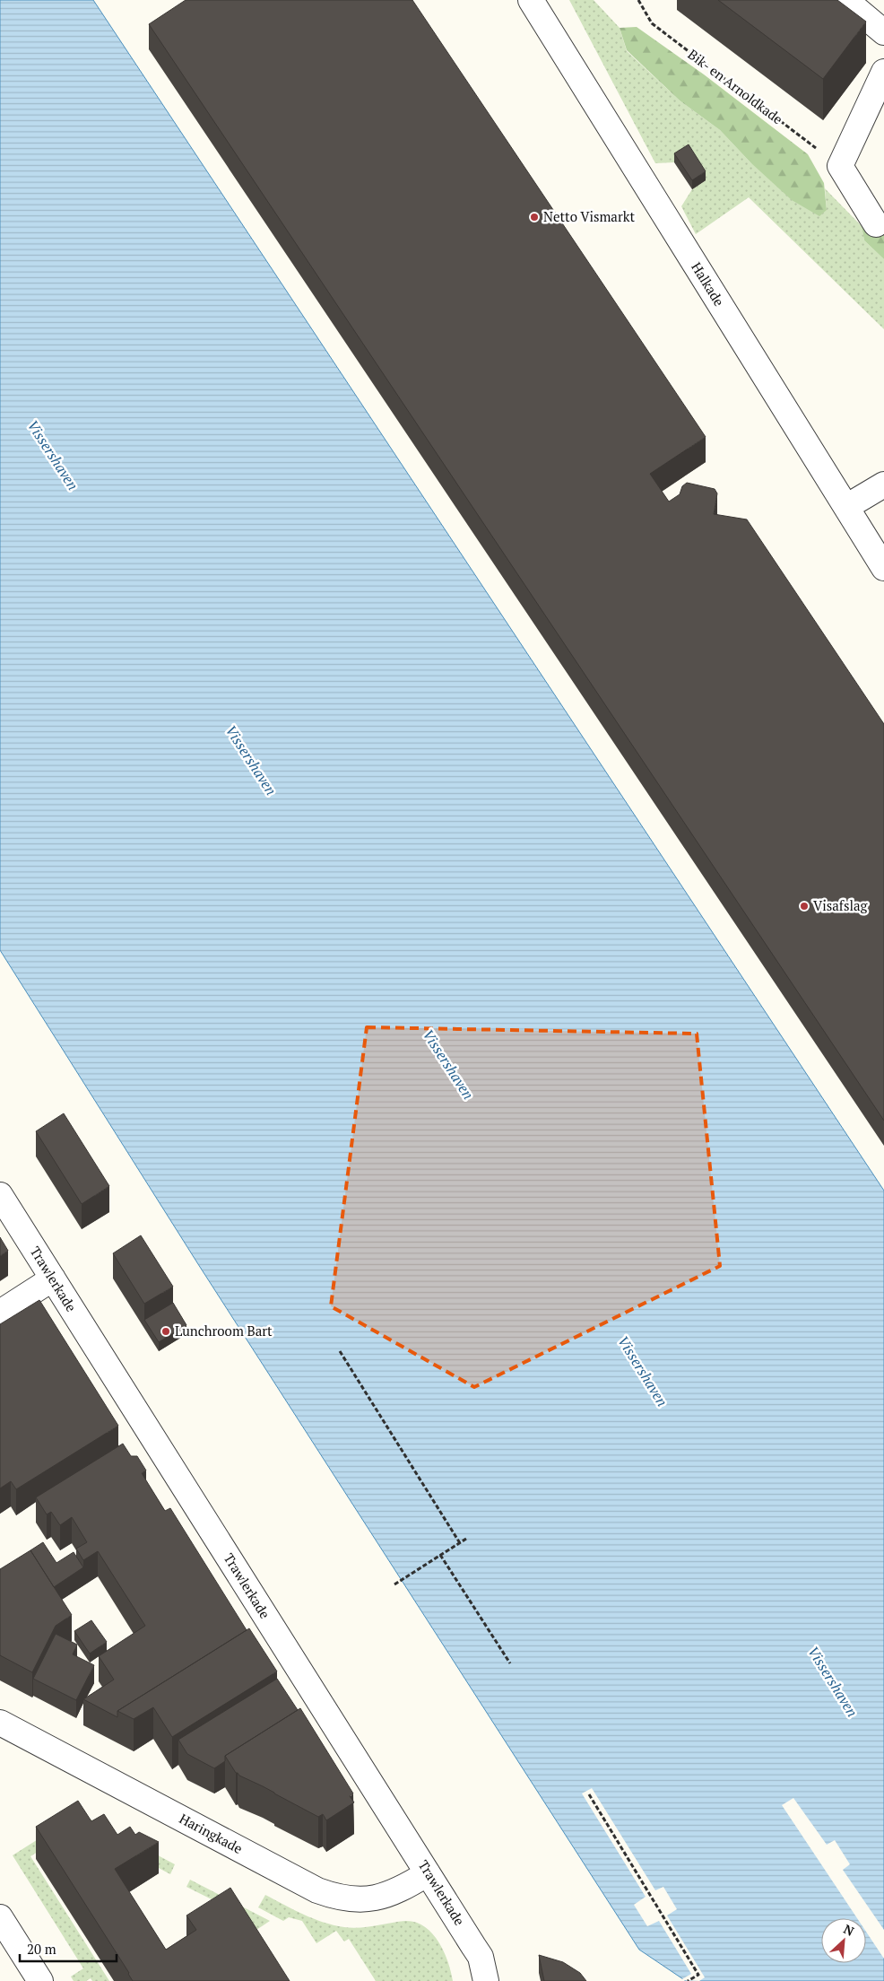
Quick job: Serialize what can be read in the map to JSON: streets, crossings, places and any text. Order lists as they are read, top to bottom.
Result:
{
  "streets": {
    "street": ["Halkade", "Trawlerkade", "Haringkade"],
    "path": ["Bik- en Arnoldkade"]
  },
  "crossings": [
    ["Trawlerkade", "Haringkade"]
  ],
  "water": ["Vissershaven"],
  "places": ["Netto Vismarkt", "Visafslag", "Lunchroom Bart"],
  "scale_bar": "20 m",
  "north": "top right"
}
